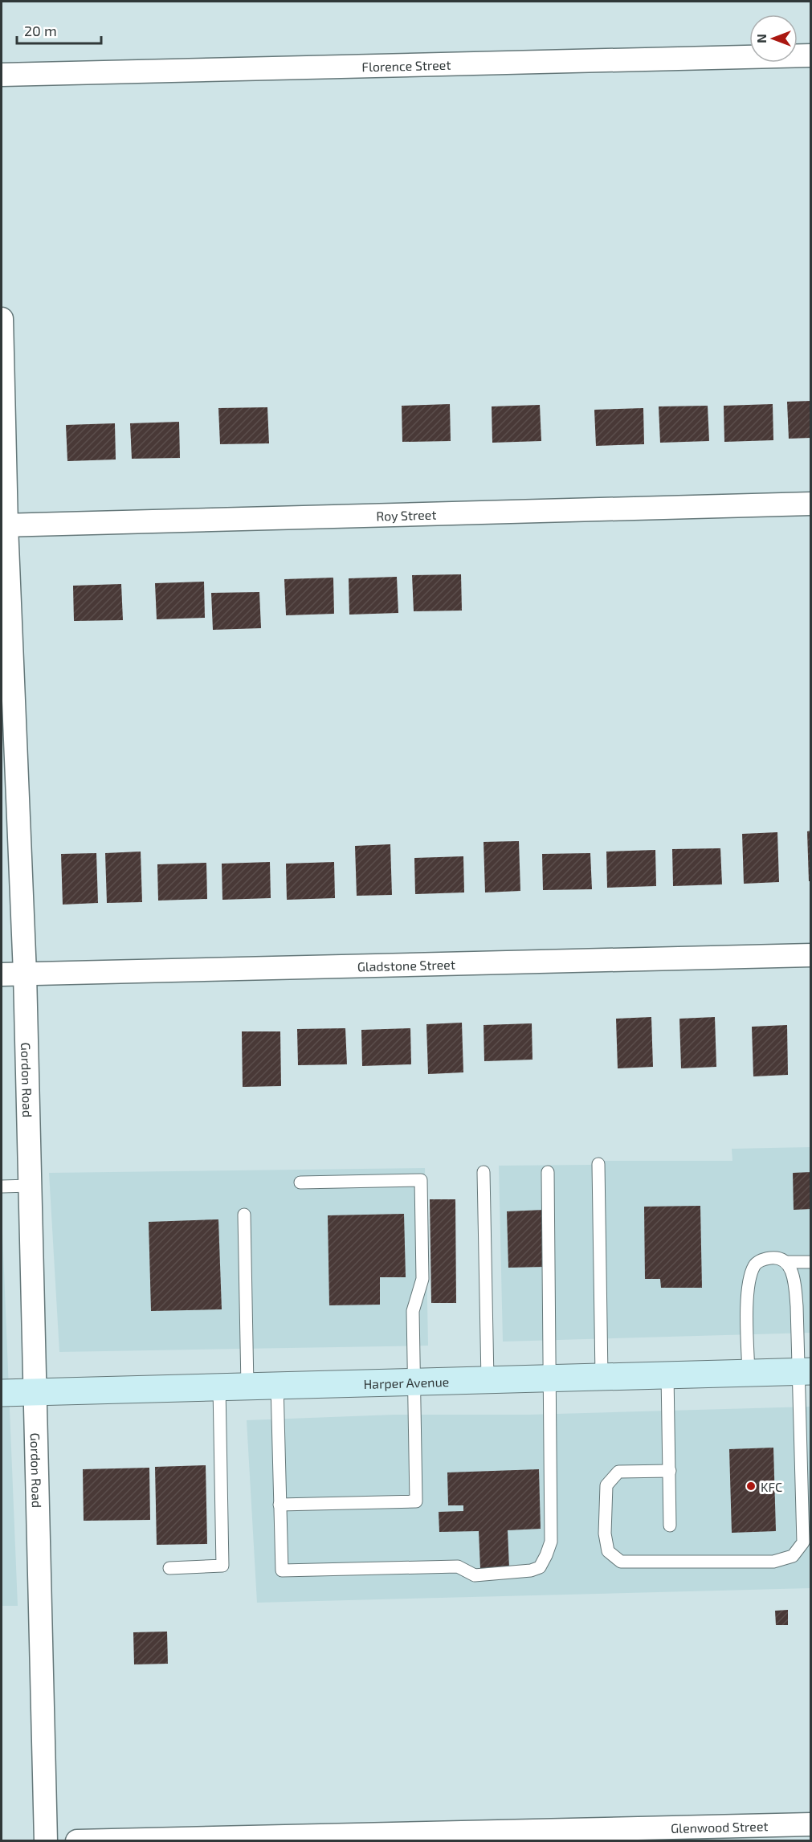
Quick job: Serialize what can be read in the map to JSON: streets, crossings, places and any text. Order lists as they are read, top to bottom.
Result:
{
  "streets": {
    "main road": ["Harper Avenue"],
    "street": [
      "Florence Street",
      "Roy Street",
      "Gladstone Street",
      "Gordon Road",
      "Glenwood Street"
    ]
  },
  "crossings": [
    ["Roy Street", "Gordon Road"],
    ["Gladstone Street", "Gordon Road"],
    ["Gordon Road", "Harper Avenue"]
  ],
  "places": ["KFC"],
  "scale_bar": "20 m",
  "north": "left"
}
